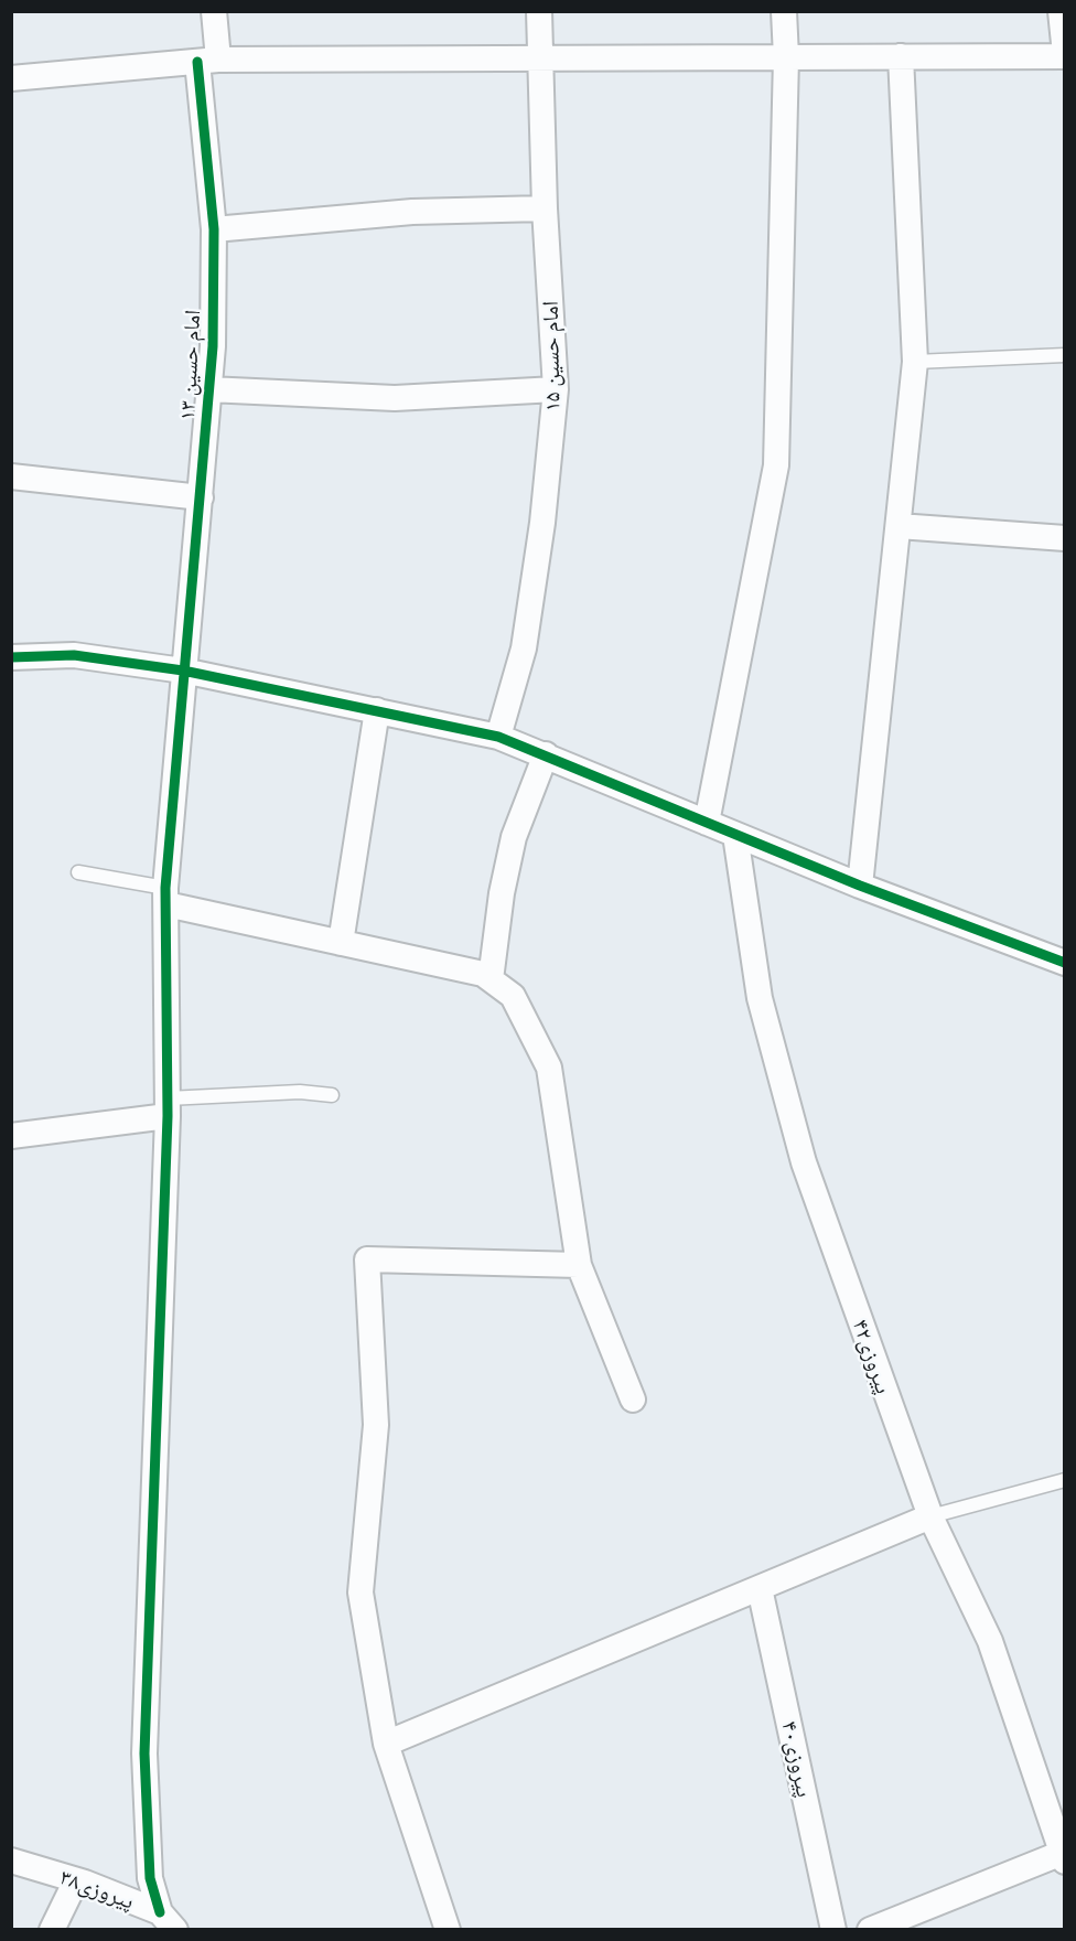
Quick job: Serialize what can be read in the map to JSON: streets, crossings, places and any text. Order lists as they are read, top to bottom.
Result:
{
  "streets": {
    "street": [
      "امام حسین ۱۵",
      "امام حسین ۱۳",
      "پیروزی۴۲",
      "پیروزی۴۰",
      "پیروزی۳۸"
    ]
  },
  "crossings": [
    ["امام حسین ۱۳", "پیروزی۳۸"]
  ]
}
